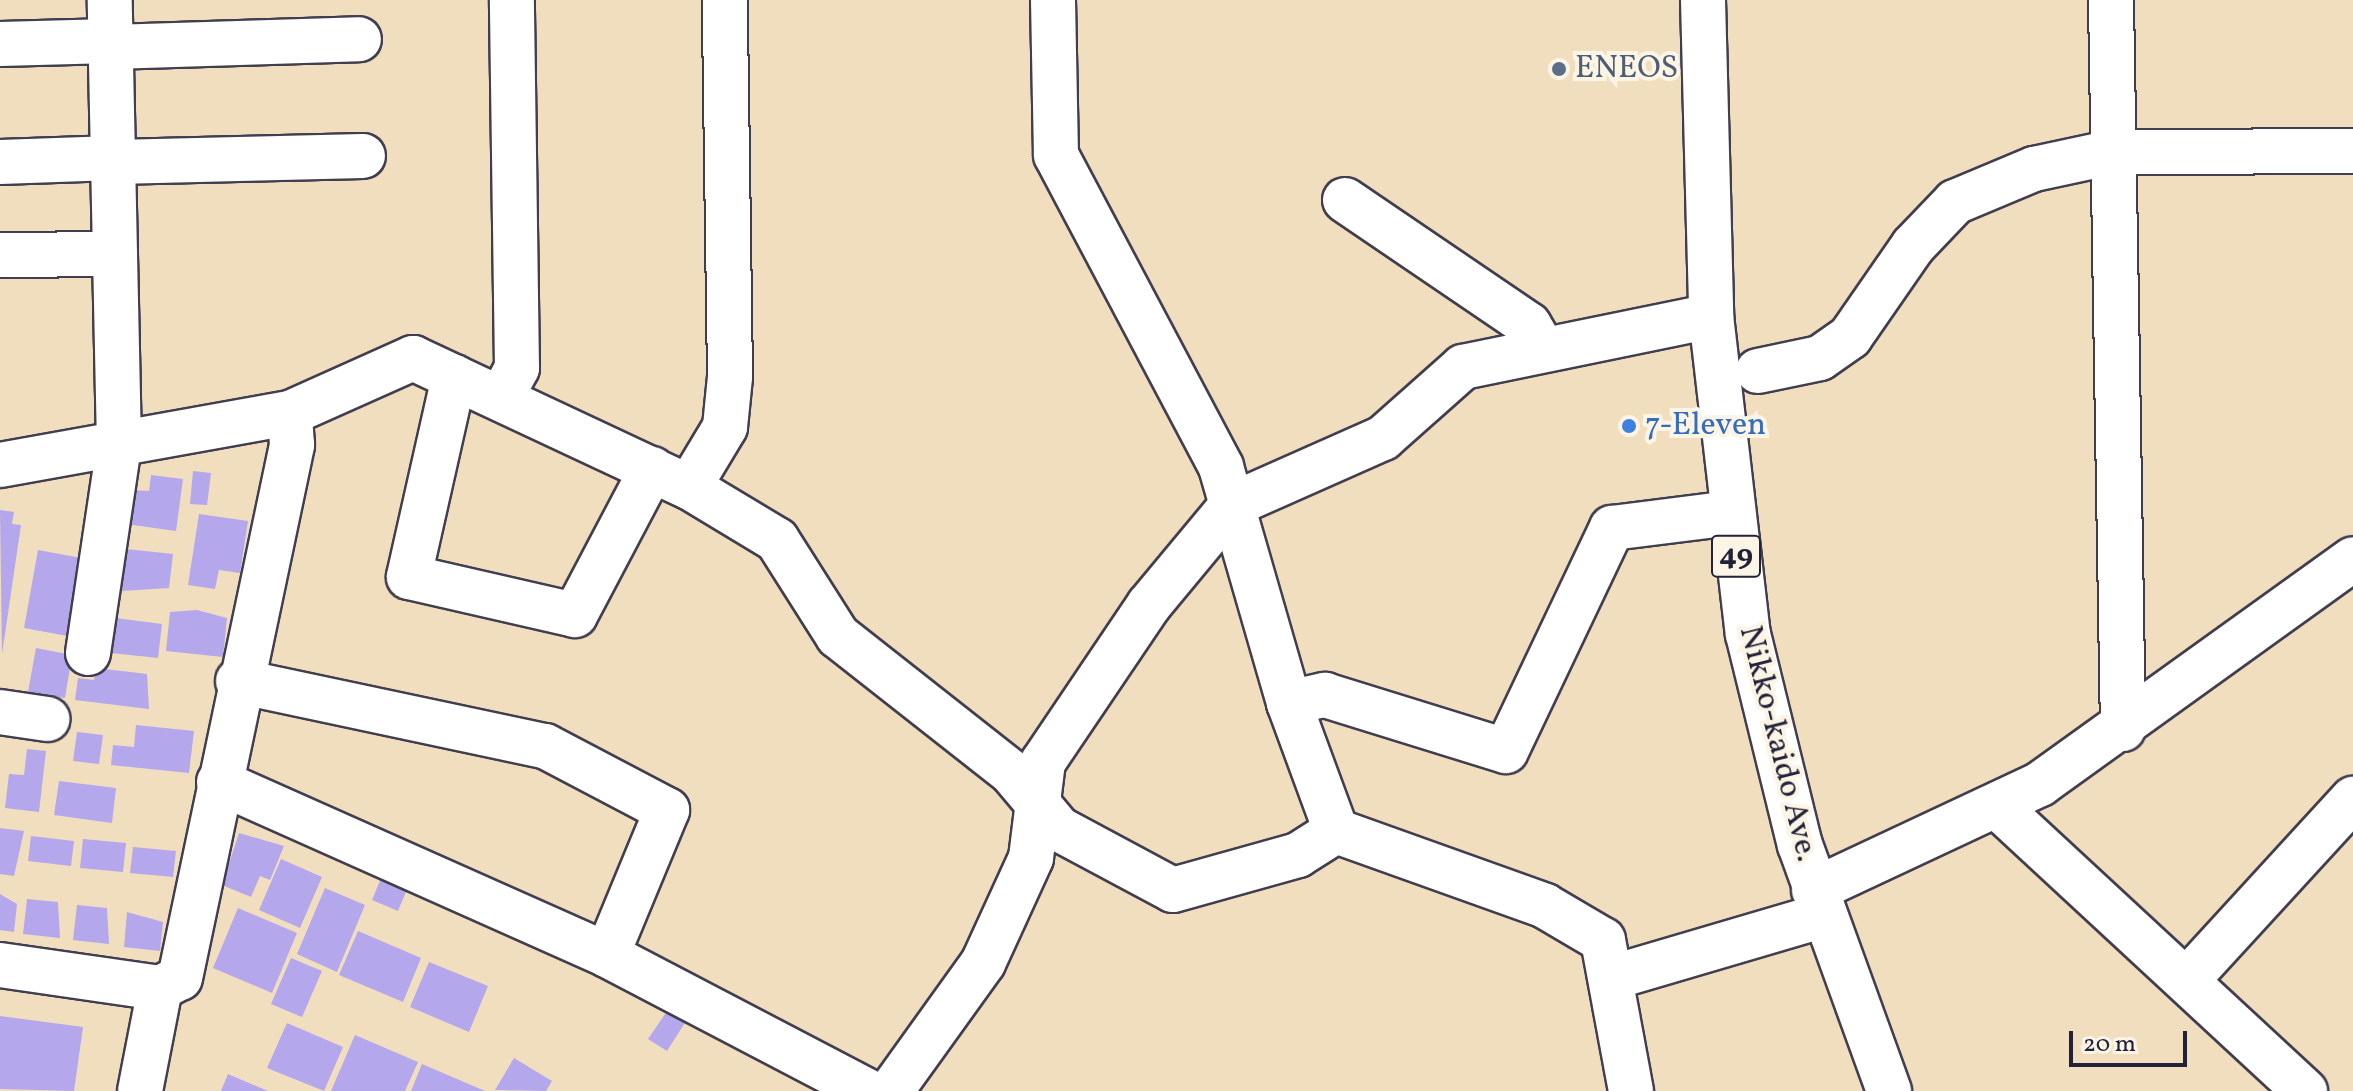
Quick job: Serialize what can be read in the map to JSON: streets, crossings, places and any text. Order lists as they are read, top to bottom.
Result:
{
  "streets": {
    "street": ["49", "Nikko-kaido Ave."]
  },
  "places": ["ENEOS", "7-Eleven"],
  "scale_bar": "20 m"
}
